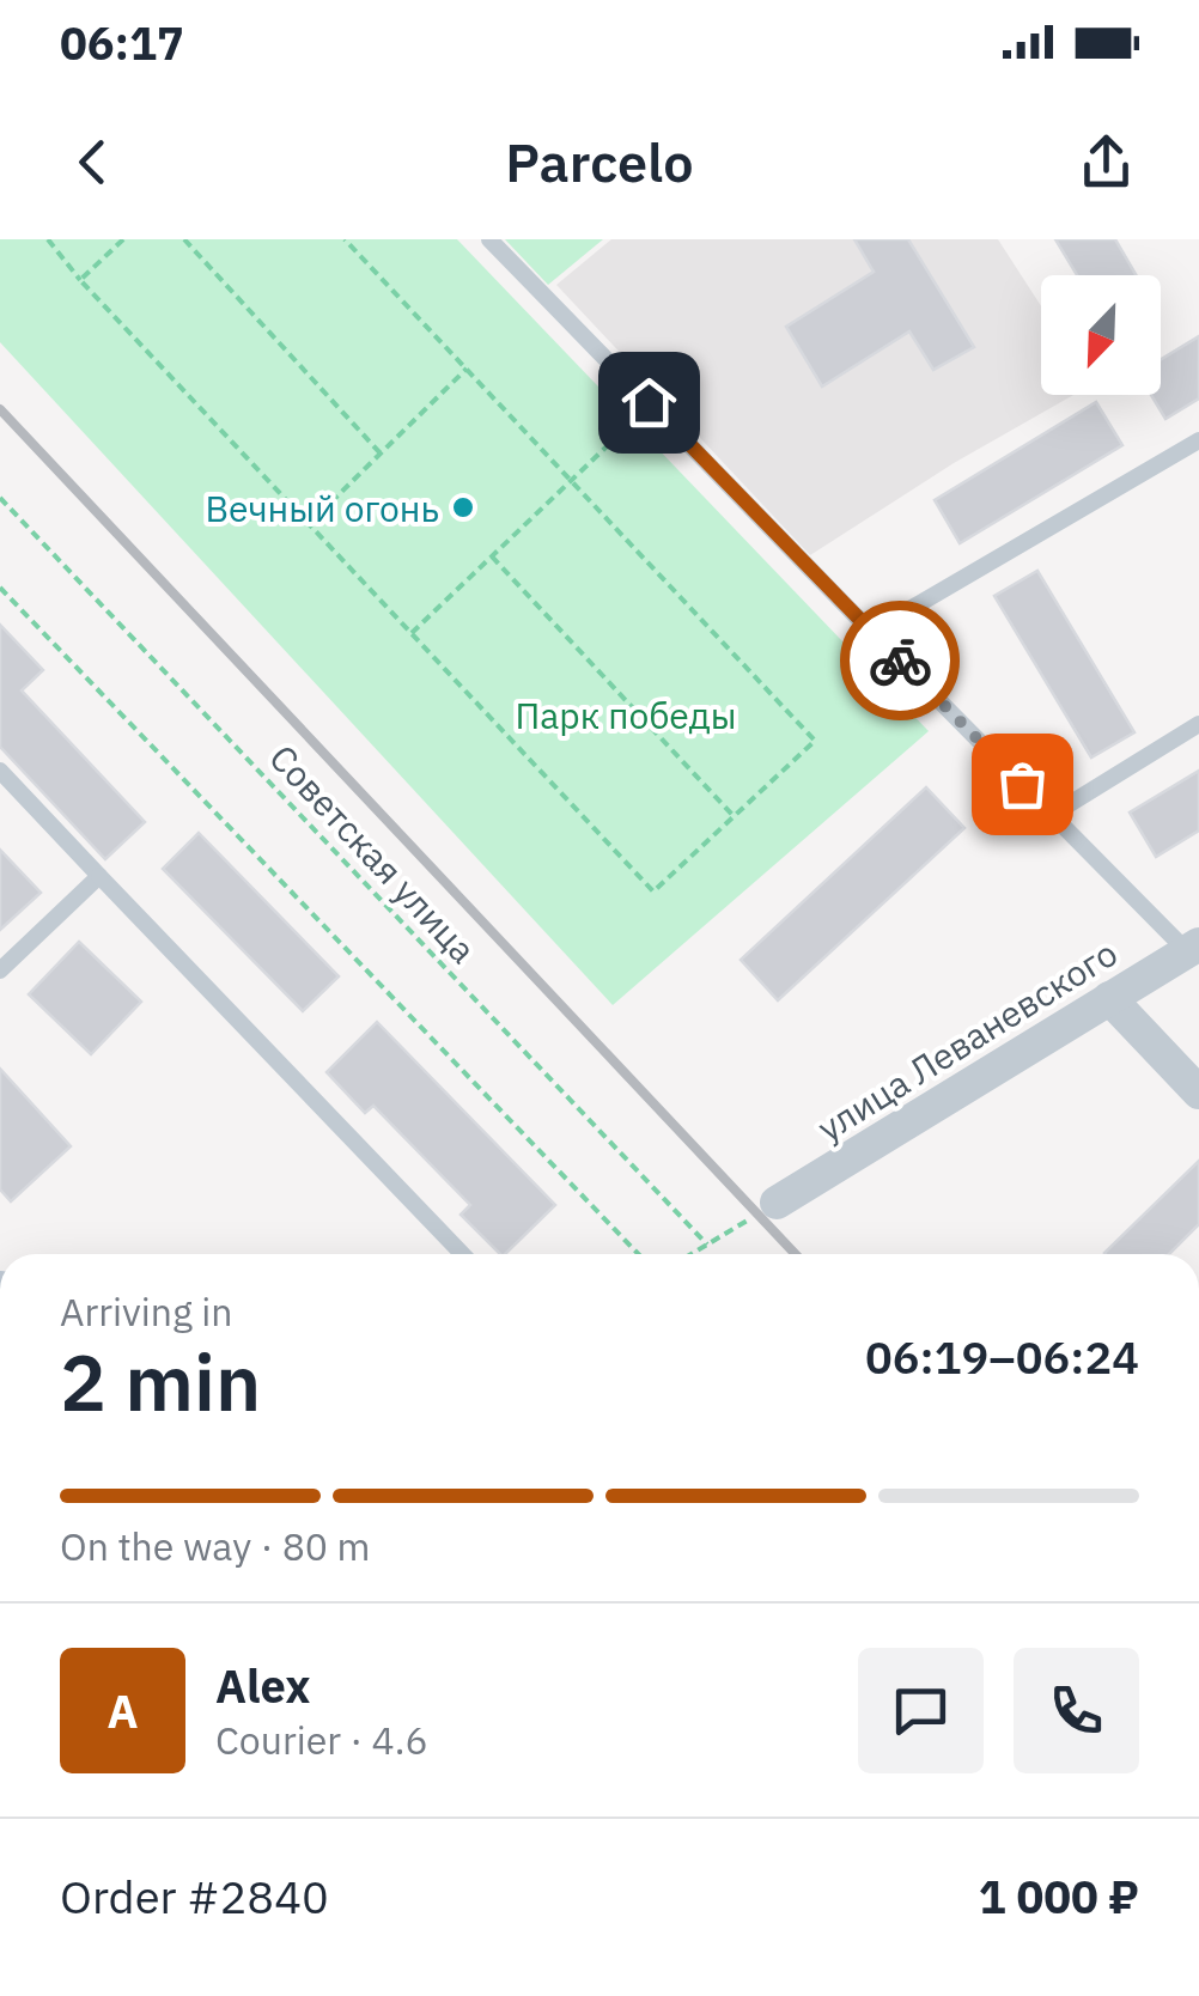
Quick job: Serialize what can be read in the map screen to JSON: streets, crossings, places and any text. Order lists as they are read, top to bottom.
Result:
{
  "streets": {
    "street": ["улица Леваневского"],
    "path": ["Советская улица"]
  },
  "parks": ["Парк победы"],
  "places": ["Вечный огонь"],
  "north": "bottom left",
  "page": {
    "status": "06:17",
    "header": "Parcelo",
    "heading": ["2 min", "Arriving in", "06:19–06:24"],
    "panel": [
      "Alex",
      "Courier · 4.6",
      "Order #2840",
      "1 000 ₽"
    ],
    "bar": "On the way · 80 m",
    "round": "A"
  }
}
